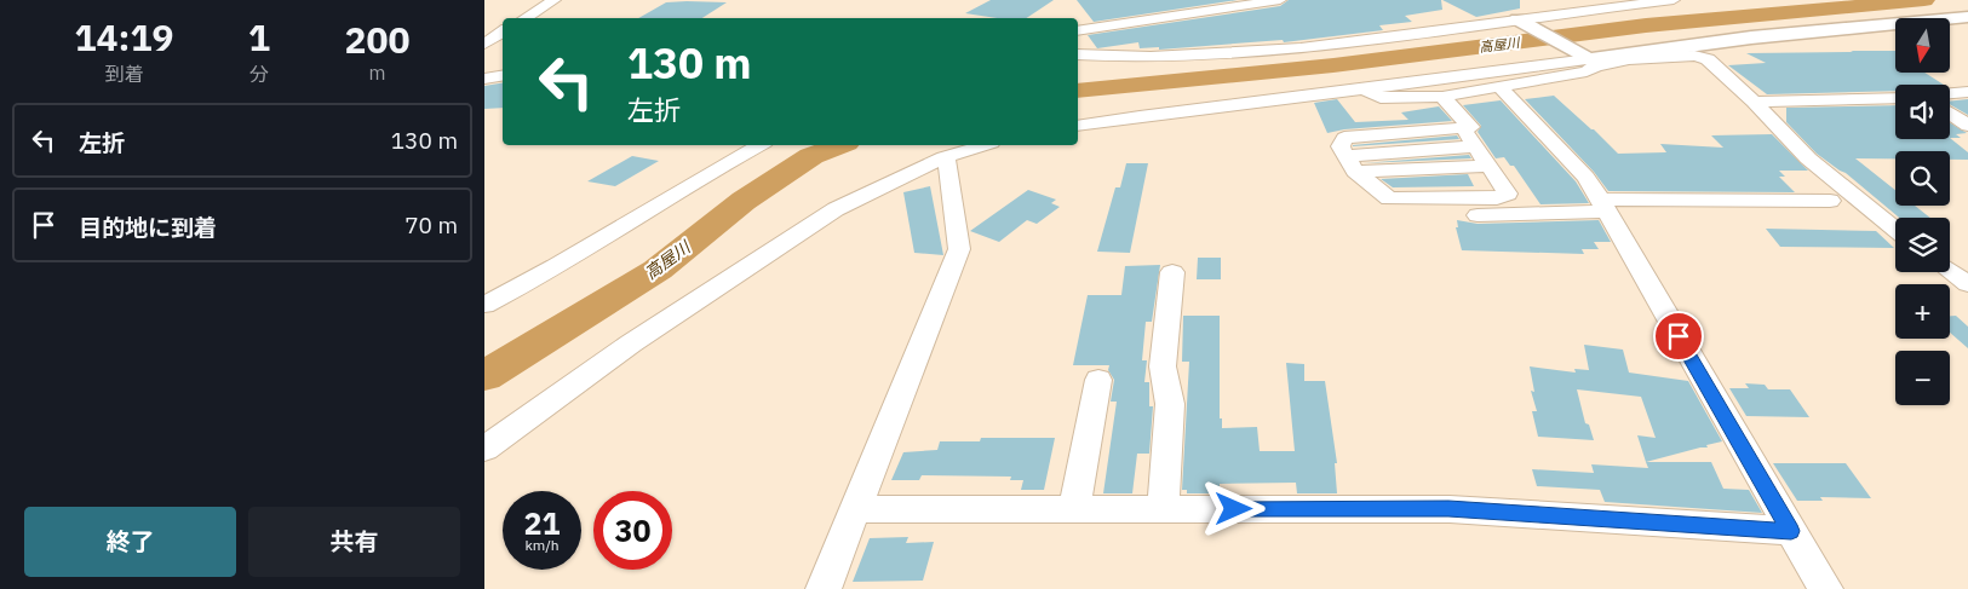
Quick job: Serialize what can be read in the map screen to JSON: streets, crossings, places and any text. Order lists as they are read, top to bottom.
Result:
{
  "water": ["高屋川"],
  "north": "bottom",
  "page": {
    "eta": [
      "14:19",
      "到着",
      "1",
      "分",
      "200",
      "m"
    ],
    "map_buttons": ["+", "−"],
    "turn": ["130 m", "左折"],
    "list": [
      {
        "name": "左折",
        "value": "130 m"
      },
      {
        "name": "目的地に到着",
        "value": "70 m"
      }
    ],
    "speed": "21 km/h",
    "limit": "30",
    "buttons": ["終了", "共有"]
  }
}
